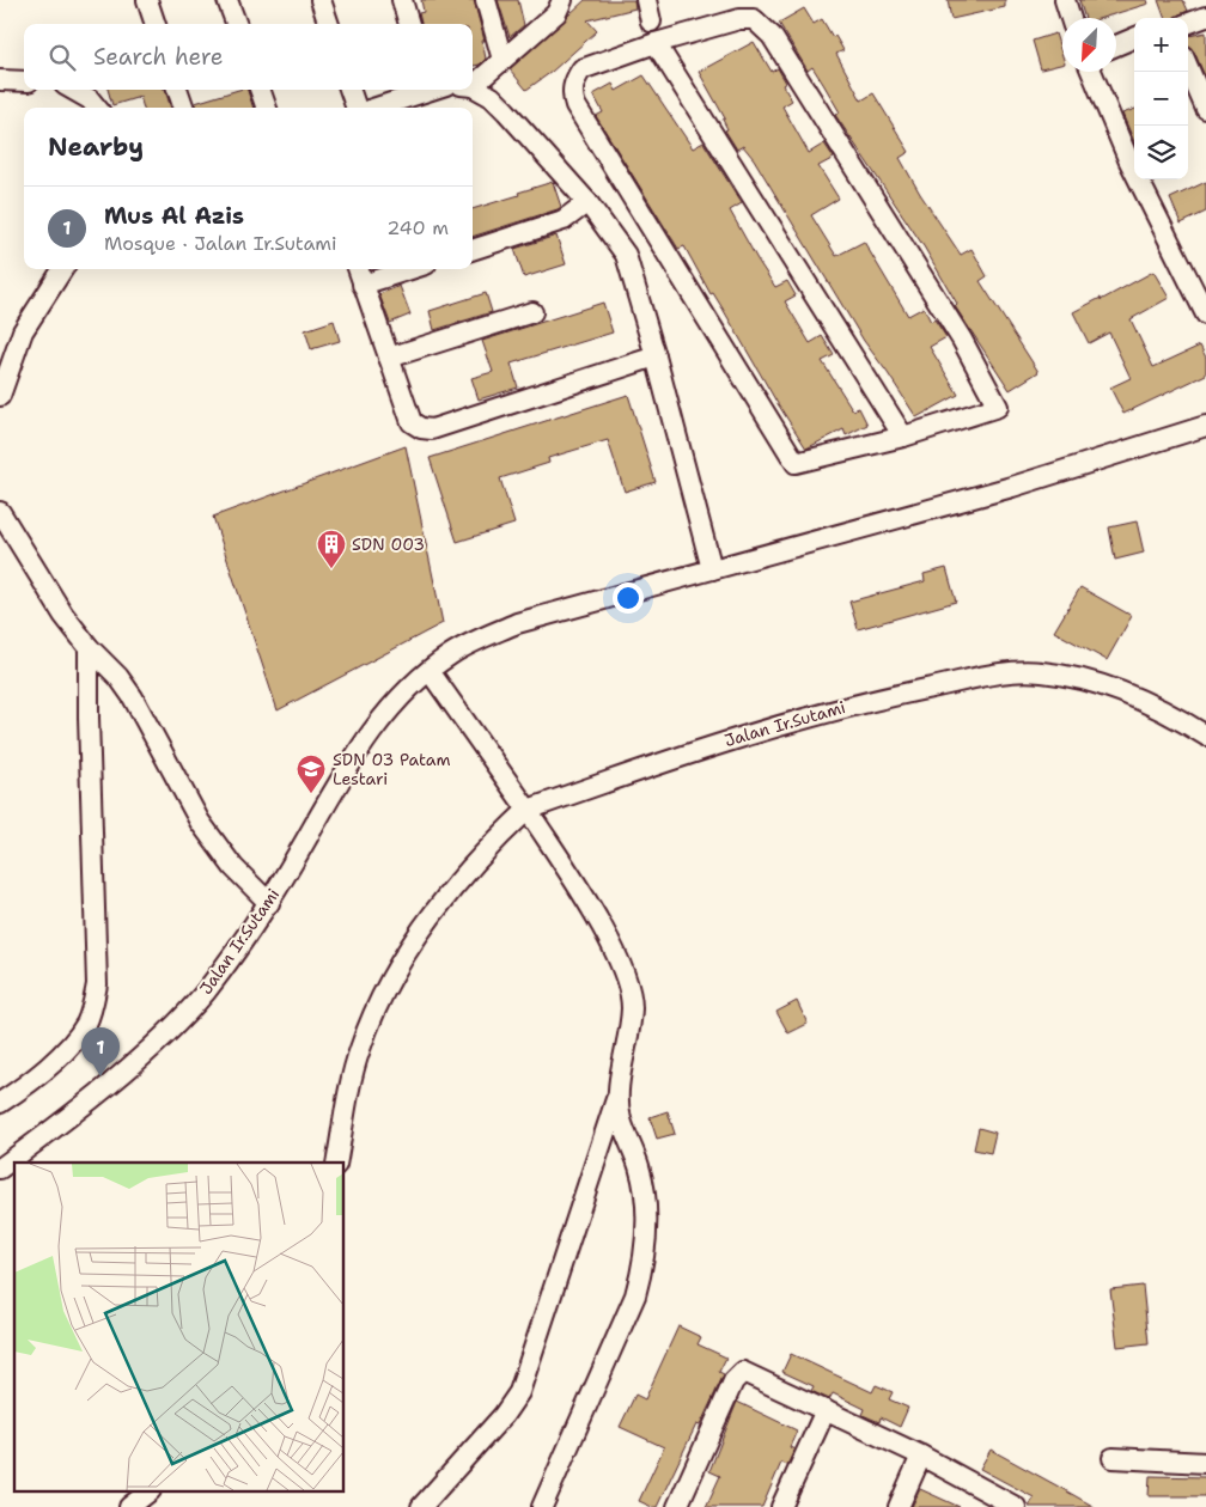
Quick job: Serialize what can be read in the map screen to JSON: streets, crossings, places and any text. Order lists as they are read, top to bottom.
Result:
{
  "streets": {
    "street": ["Jalan Ir.Sutami"]
  },
  "places": {
    "building": ["SDN 003"],
    "school or university": ["SDN 03 Patam Lestari"]
  },
  "north": "bottom left",
  "page": {
    "map_buttons": ["+", "−"],
    "search": "Search here",
    "heading": "Nearby",
    "list": [
      {
        "mark": "1",
        "name": "Mus Al Azis",
        "note": "Mosque · Jalan Ir.Sutami",
        "value": "240 m"
      }
    ],
    "pins": "1"
  }
}
